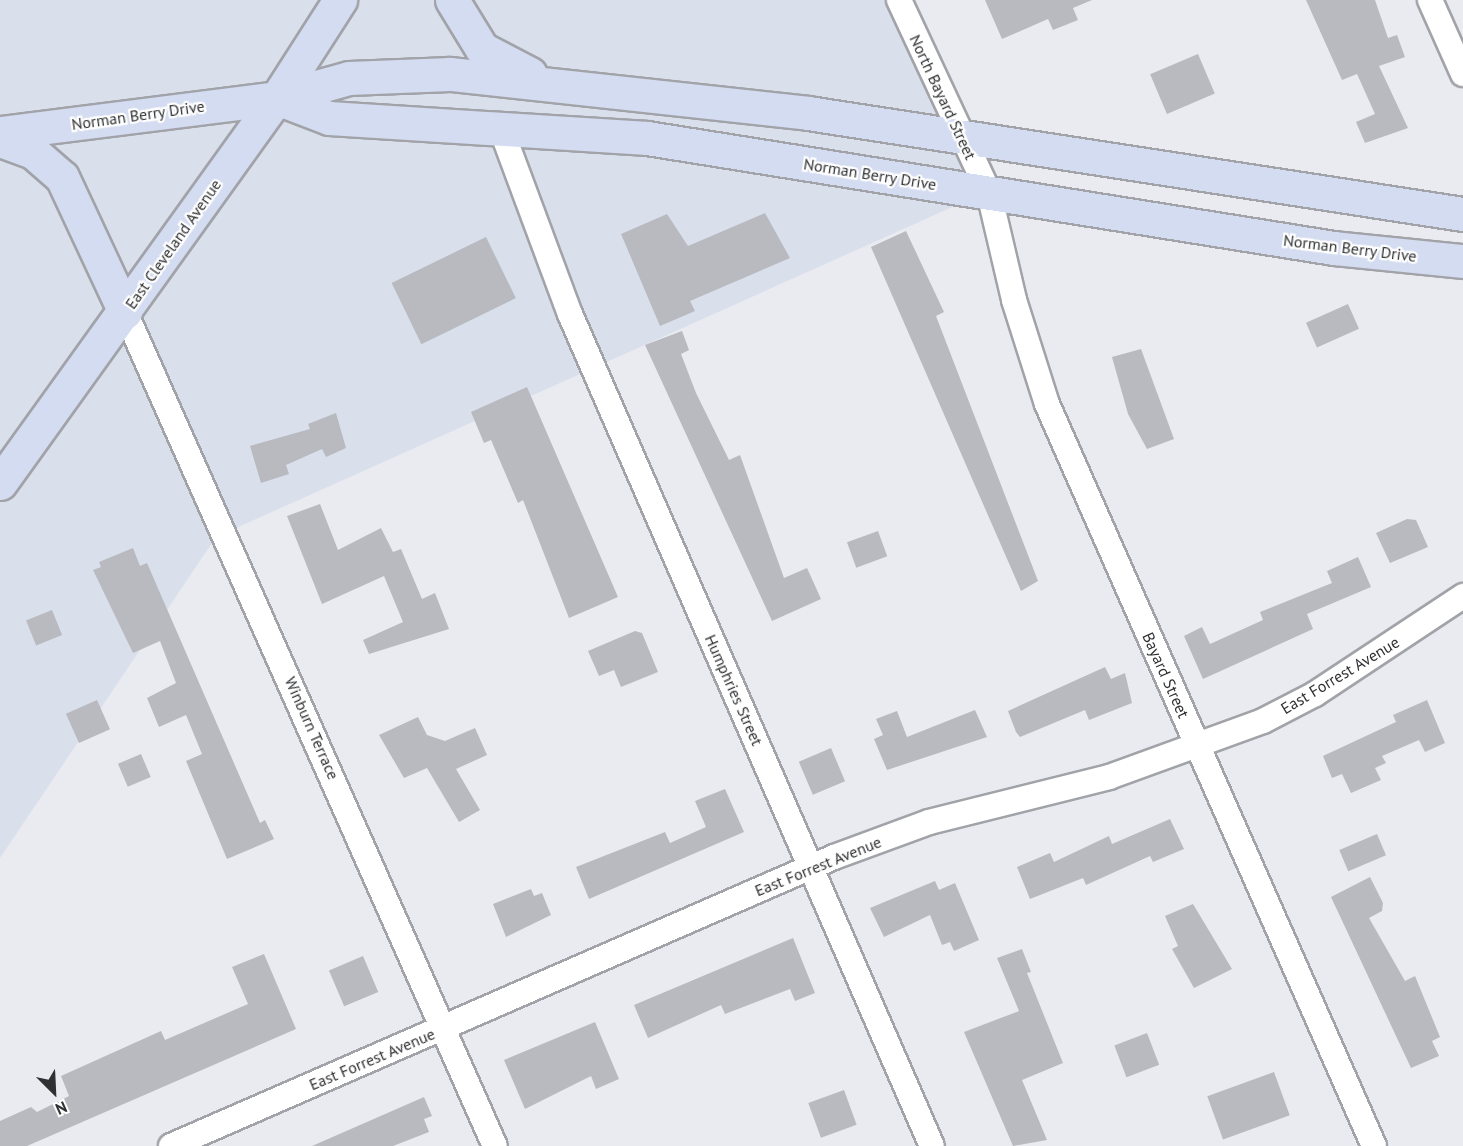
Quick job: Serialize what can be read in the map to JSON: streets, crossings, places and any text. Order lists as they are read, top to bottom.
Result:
{
  "streets": {
    "main road": ["Norman Berry Drive", "East Cleveland Avenue"],
    "street": [
      "North Bayard Street",
      "Bayard Street",
      "East Forrest Avenue",
      "Humphries Street",
      "Winburn Terrace"
    ]
  },
  "crossings": [
    ["North Bayard Street", "Norman Berry Drive"],
    ["North Bayard Street", "Bayard Street"],
    ["Norman Berry Drive", "East Cleveland Avenue"],
    ["Norman Berry Drive", "Bayard Street"],
    ["Norman Berry Drive", "Humphries Street"],
    ["East Cleveland Avenue", "Winburn Terrace"],
    ["Bayard Street", "East Forrest Avenue"],
    ["East Forrest Avenue", "Humphries Street"],
    ["East Forrest Avenue", "Winburn Terrace"]
  ],
  "north": "bottom right"
}
